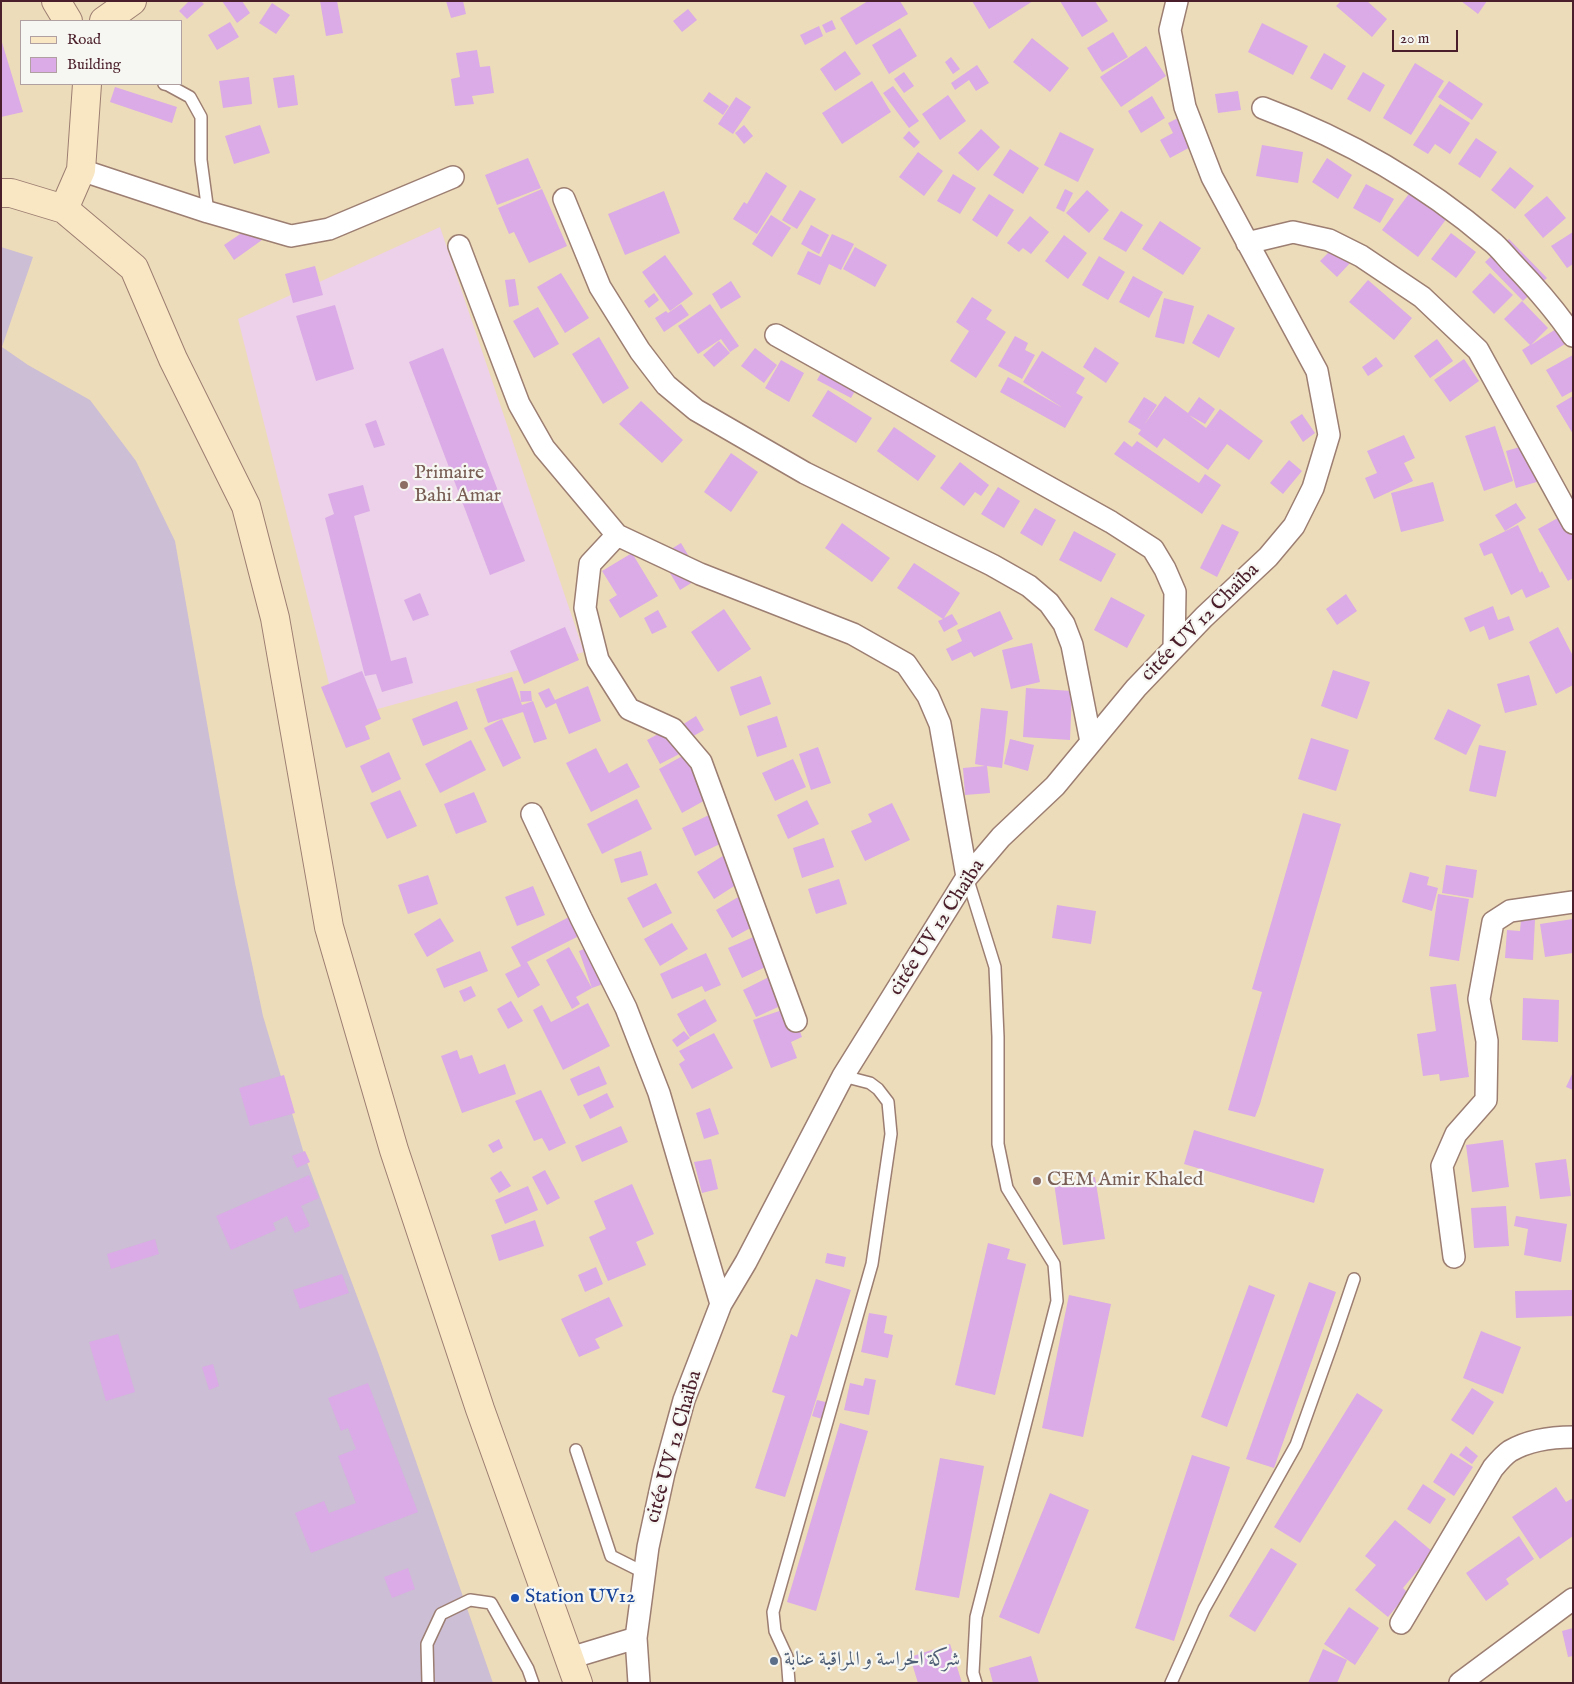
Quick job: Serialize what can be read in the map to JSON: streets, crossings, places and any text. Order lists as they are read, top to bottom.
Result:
{
  "streets": {
    "street": ["citée UV 12 Chaïba"]
  },
  "places": [
    "Primaire Bahi Amar",
    "CEM Amir Khaled",
    "Station UV12",
    "شركة الحراسة و المراقبة عنابة"
  ],
  "legend": ["Road", "Building"],
  "scale_bar": "20 m"
}
